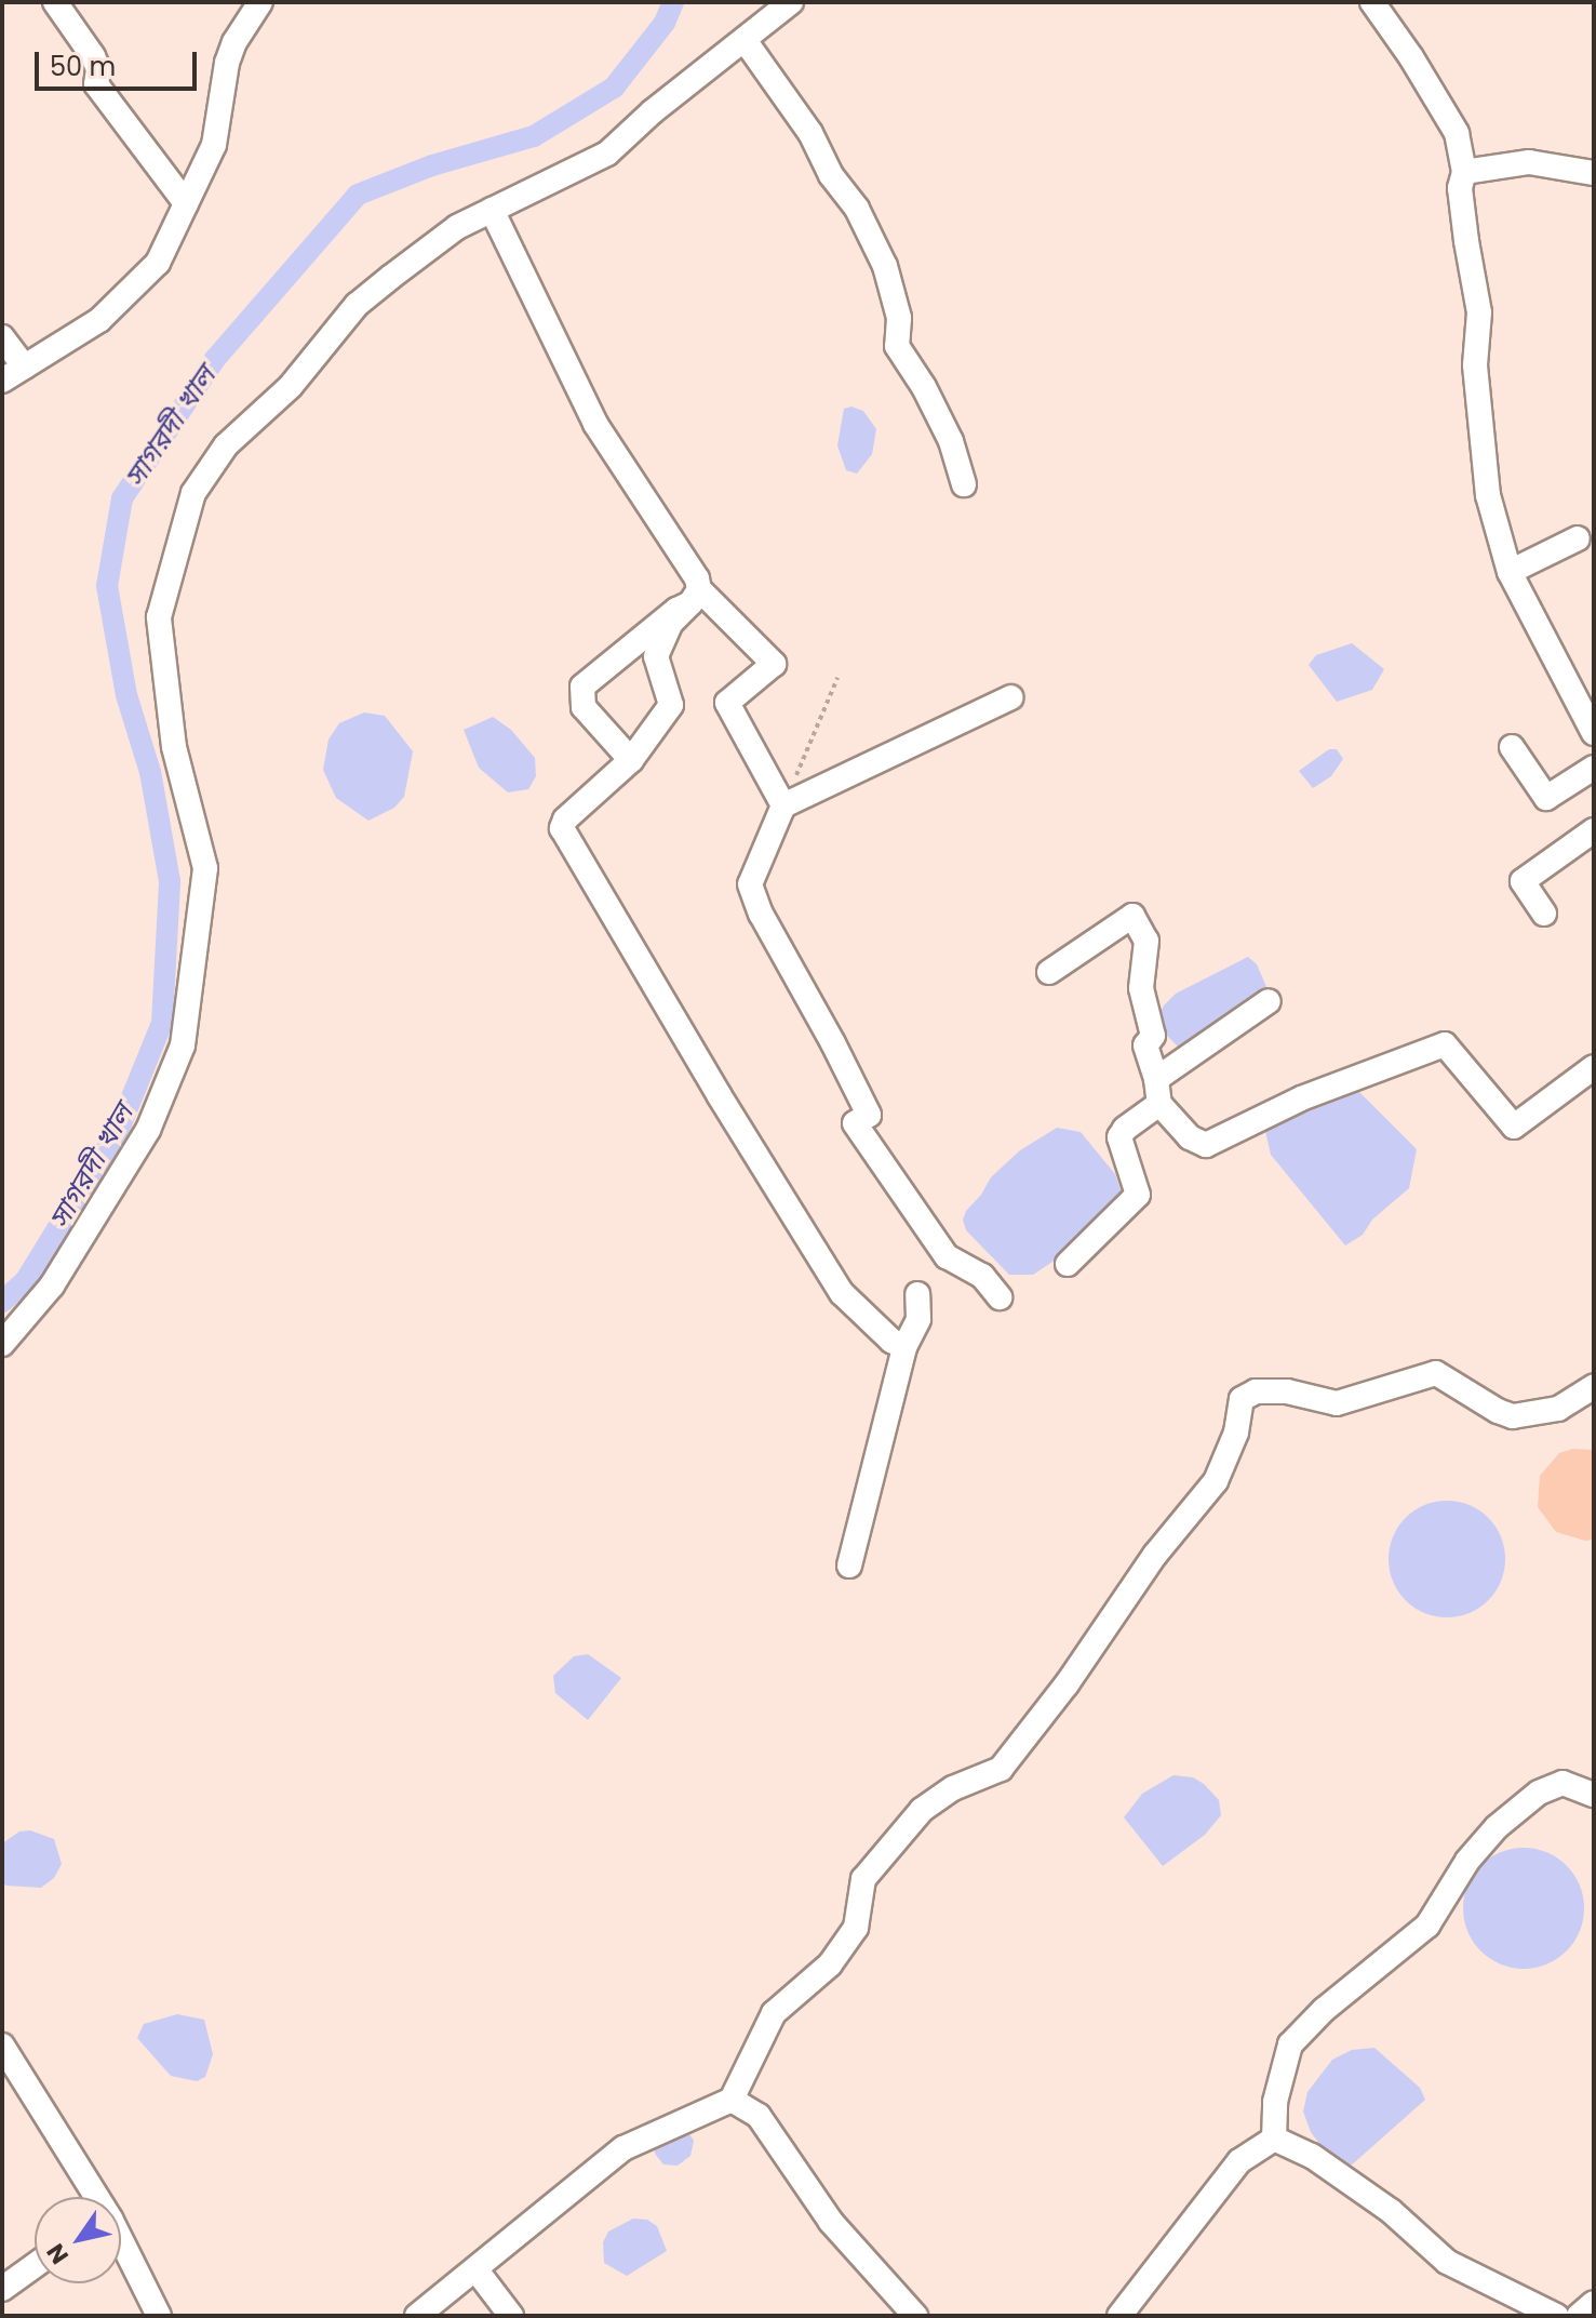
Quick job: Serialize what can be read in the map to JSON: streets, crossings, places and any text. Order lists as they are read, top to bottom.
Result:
{
  "water": ["সাগরদী খাল"],
  "scale_bar": "50 m",
  "north": "bottom left"
}
